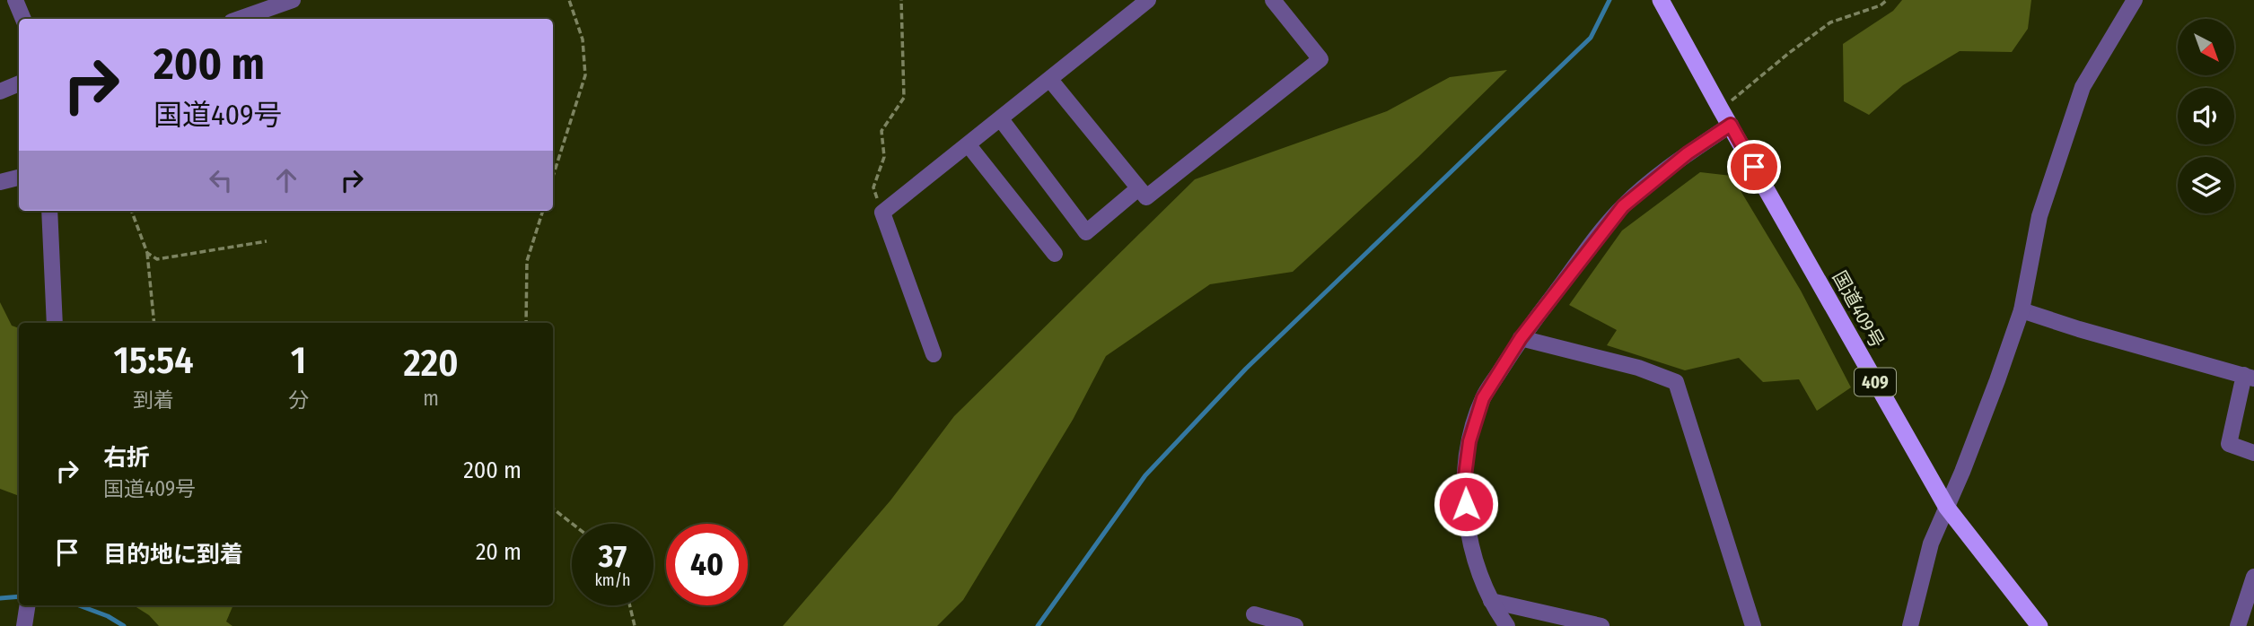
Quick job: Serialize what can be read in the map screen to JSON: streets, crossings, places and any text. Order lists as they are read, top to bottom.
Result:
{
  "streets": {
    "highway": ["国道409号", "409"]
  },
  "north": "bottom right",
  "page": {
    "turn": ["200 m", "国道409号"],
    "eta": [
      "15:54",
      "到着",
      "1",
      "分",
      "220",
      "m"
    ],
    "list": [
      {
        "name": "右折",
        "note": "国道409号",
        "value": "200 m"
      },
      {
        "name": "目的地に到着",
        "value": "20 m"
      }
    ],
    "speed": "37 km/h",
    "limit": "40"
  }
}
